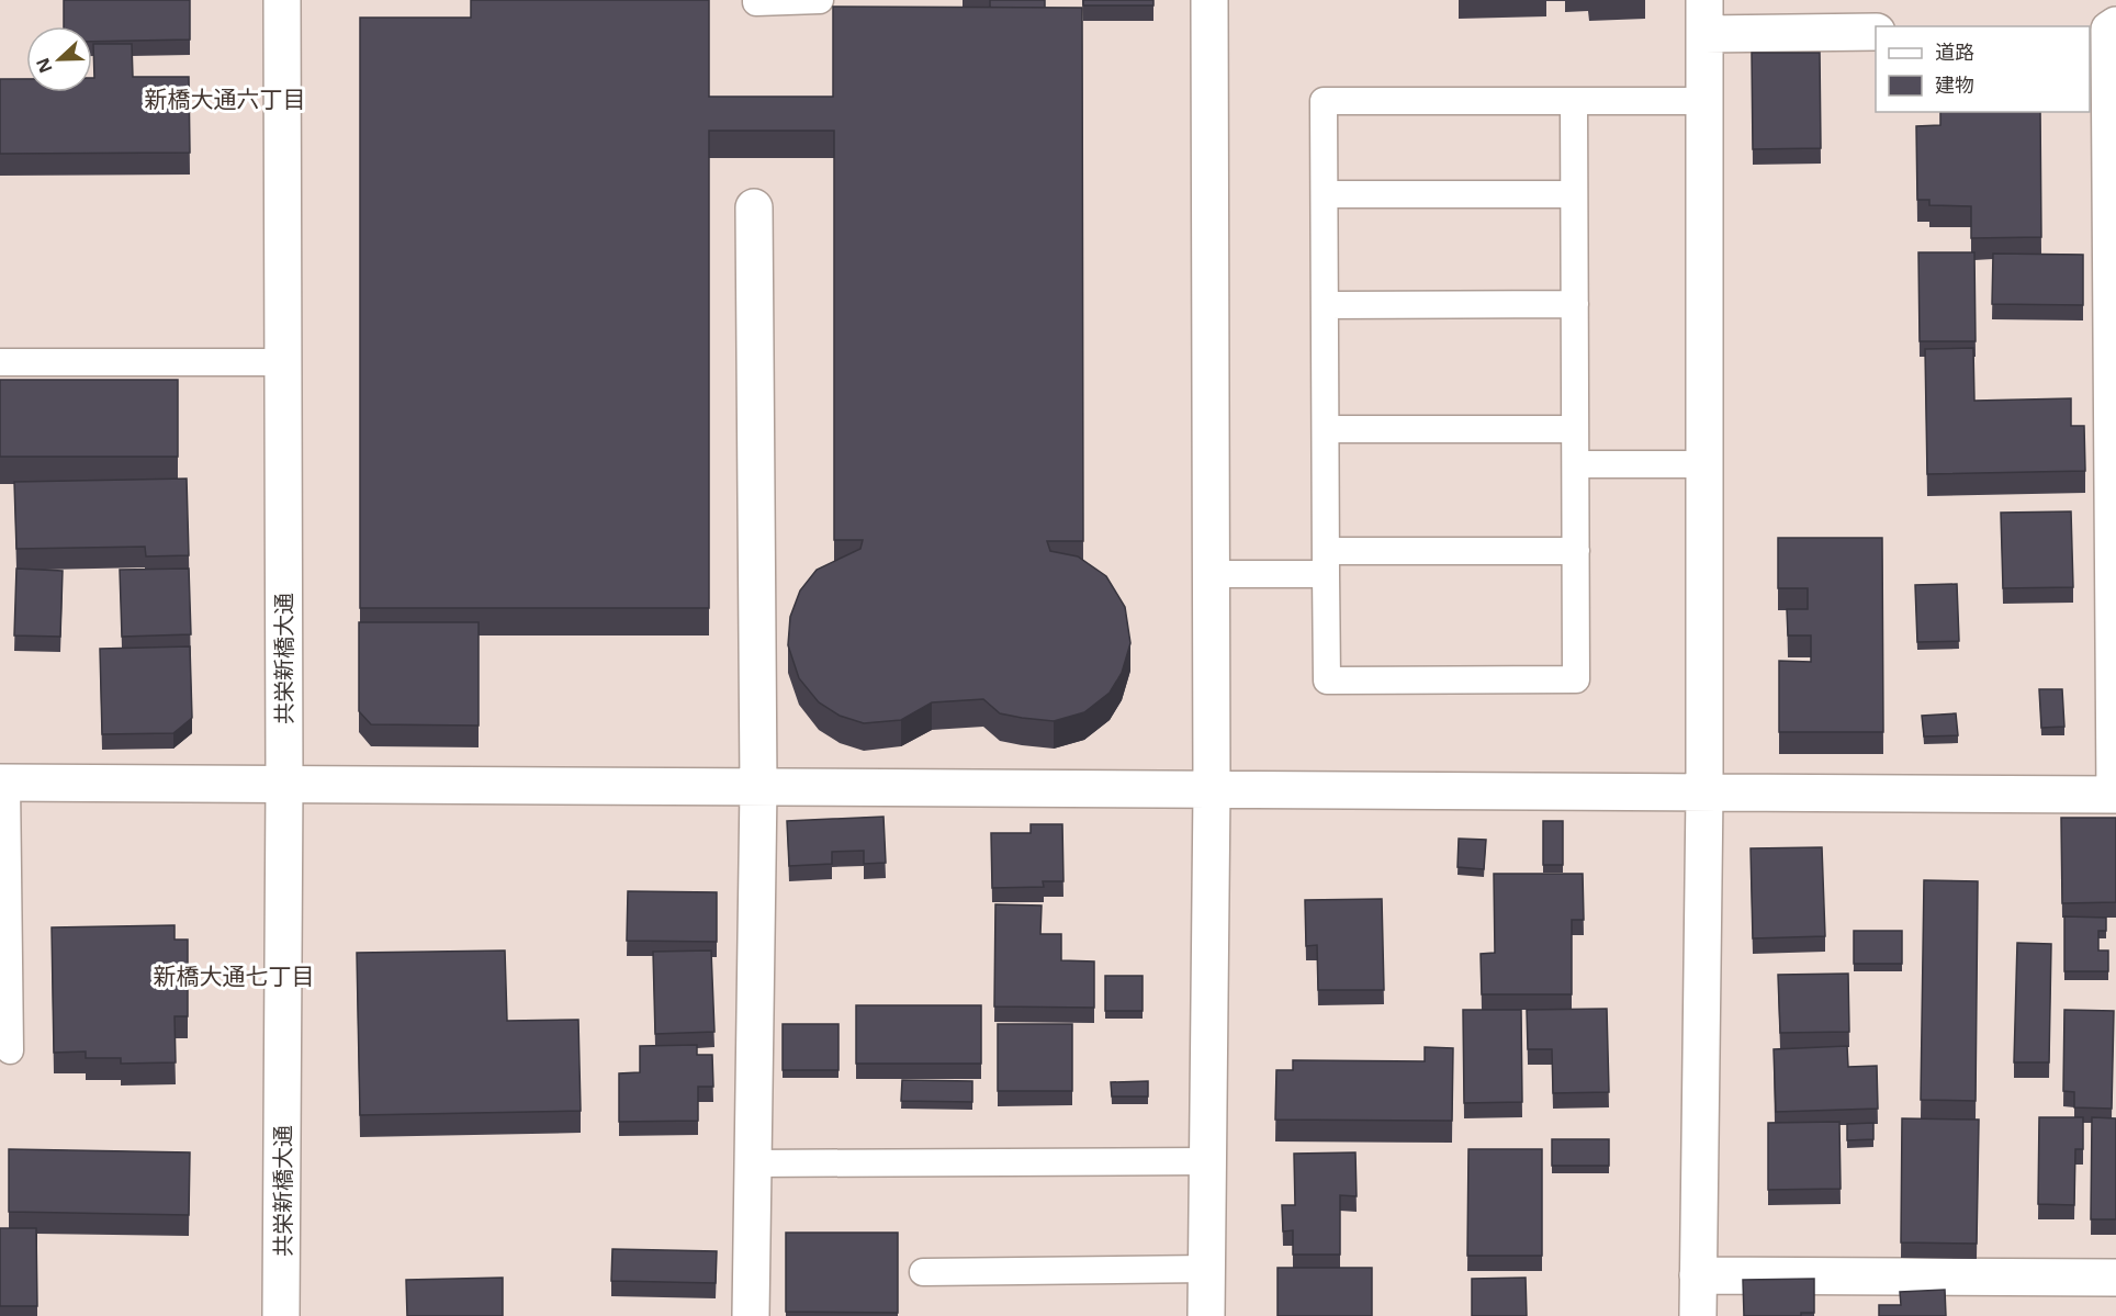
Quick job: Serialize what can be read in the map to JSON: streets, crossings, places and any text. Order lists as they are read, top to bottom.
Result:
{
  "streets": {
    "street": ["共栄新橋大通"]
  },
  "districts": ["新橋大通六丁目", "新橋大通七丁目"],
  "legend": ["道路", "建物"],
  "north": "left"
}
